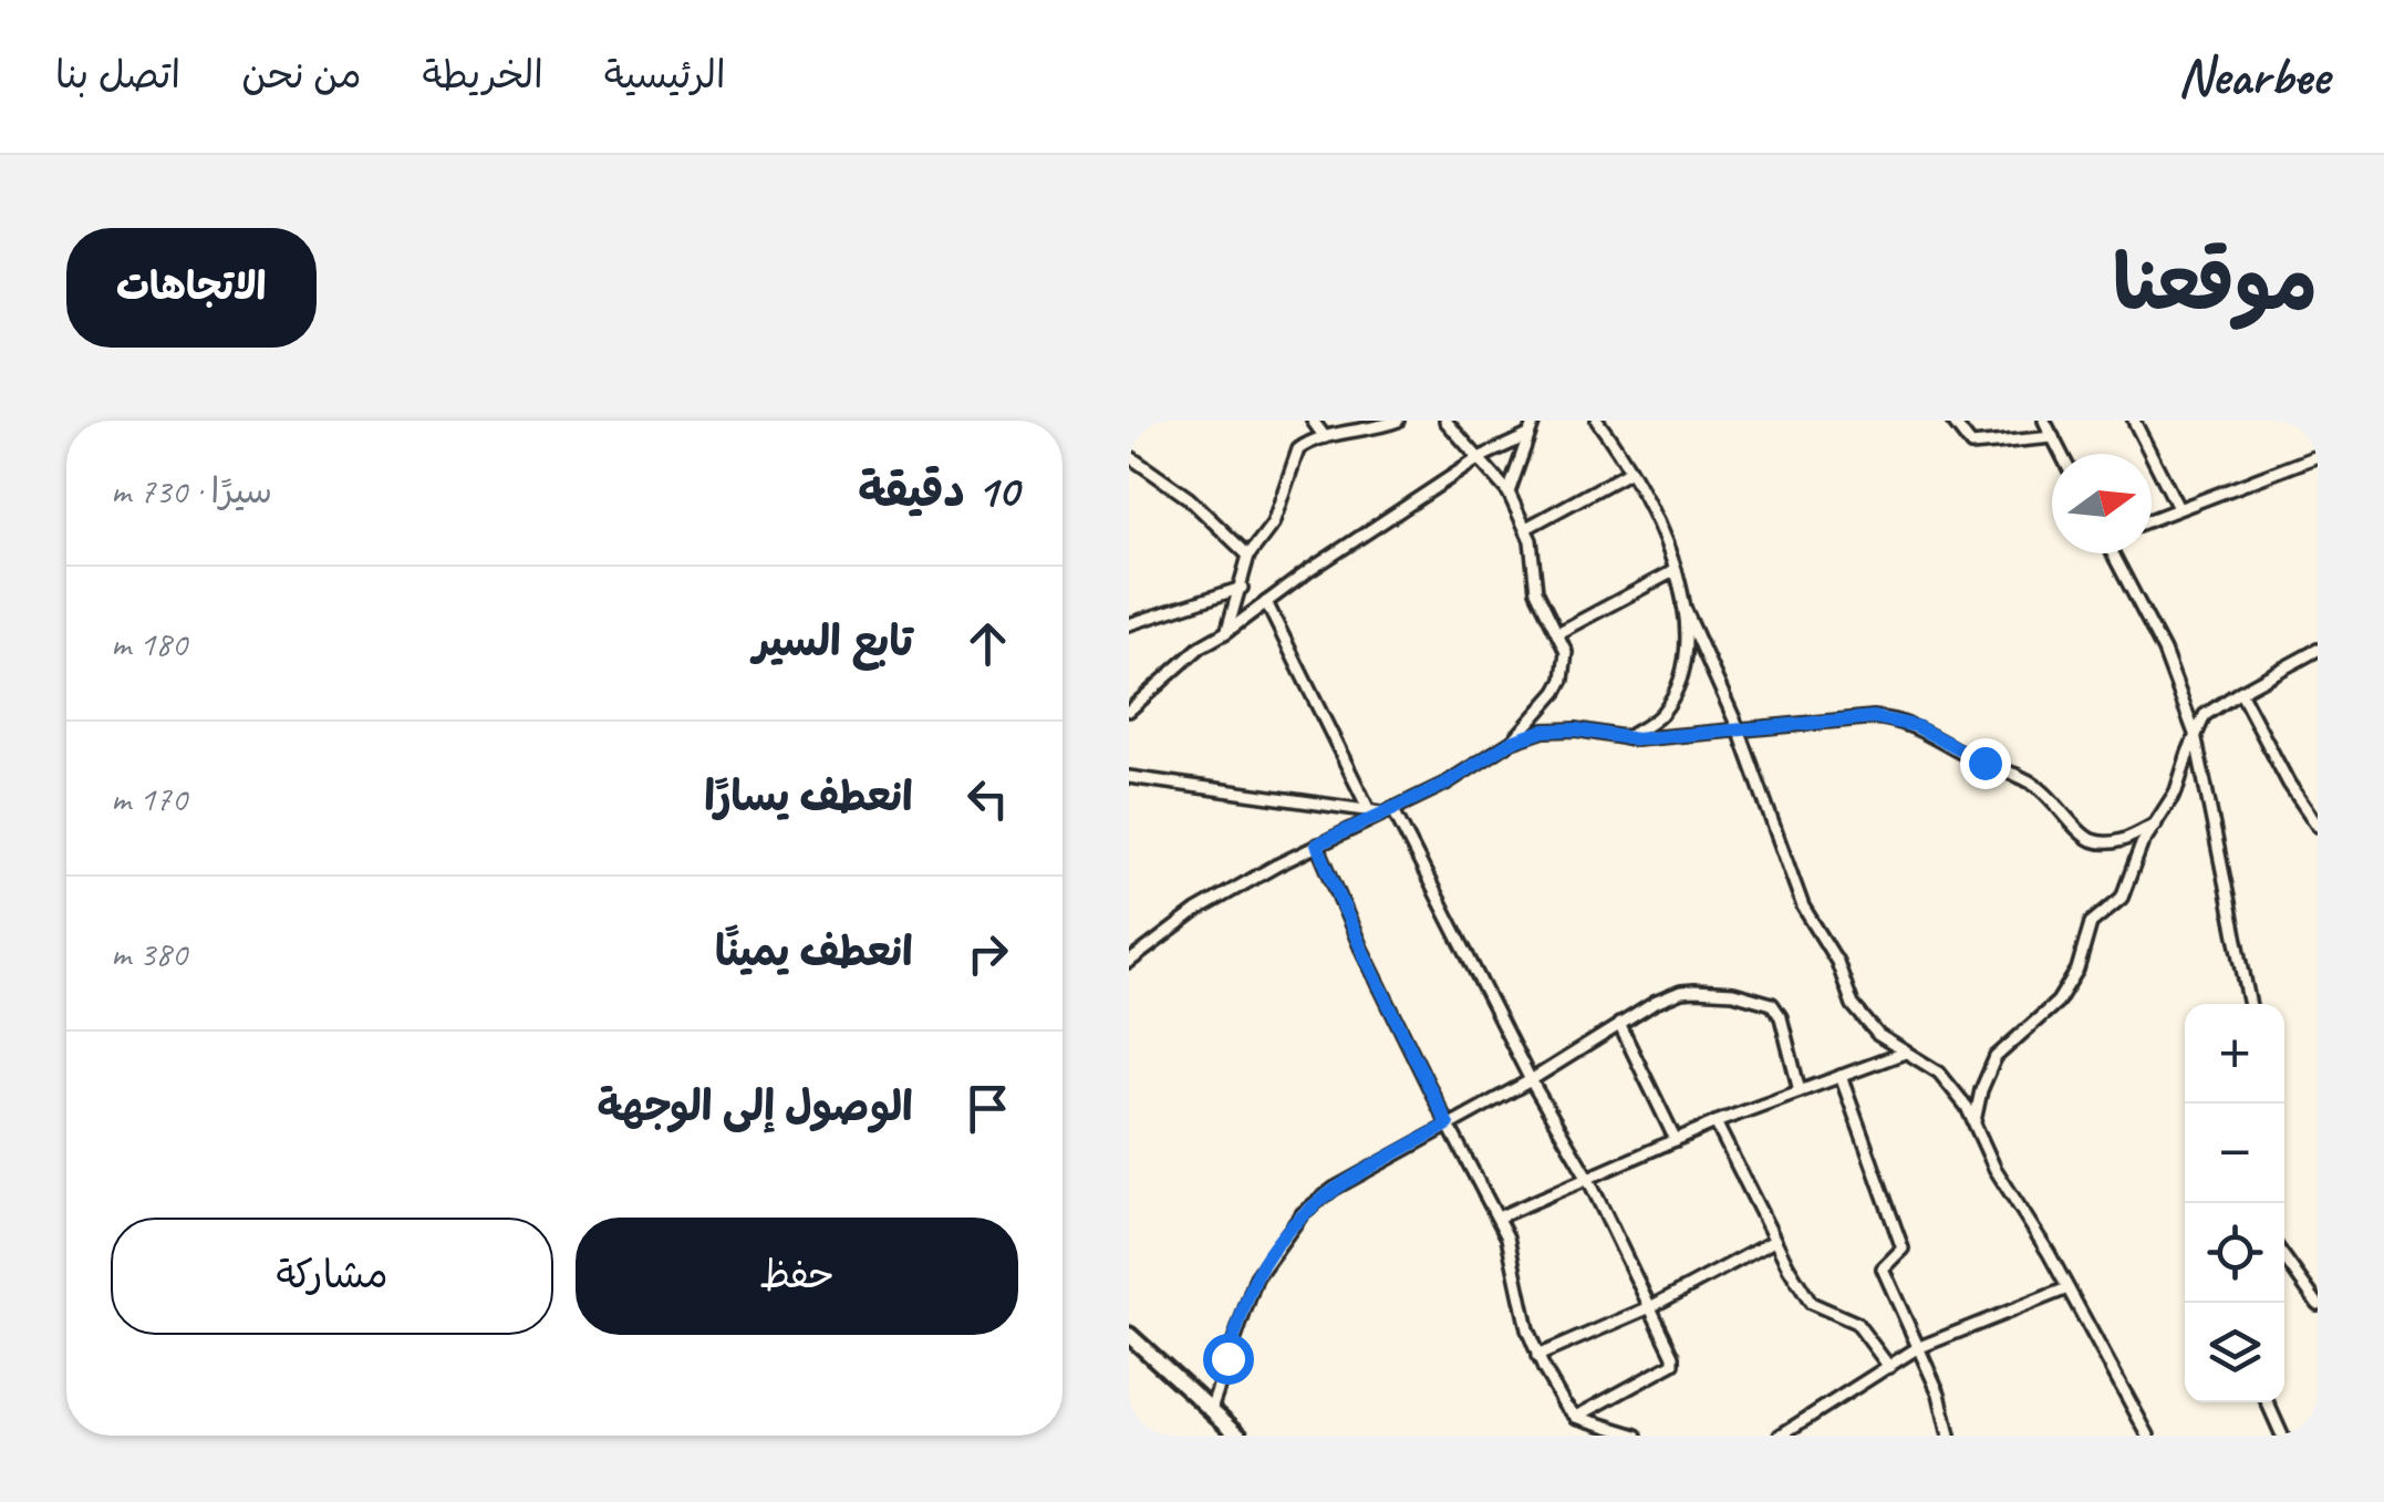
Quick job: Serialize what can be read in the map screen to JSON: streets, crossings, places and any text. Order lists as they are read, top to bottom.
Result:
{
  "north": "right",
  "page": {
    "header": "Nearbee",
    "nav": [
      "الرئيسية",
      "الخريطة",
      "من نحن",
      "اتصل بنا"
    ],
    "title": "موقعنا",
    "buttons": [
      "الاتجاهات",
      ["حفظ", "مشاركة"]
    ],
    "heading": ["10 دقيقة", "سيرًا · 730 m"],
    "list": [
      ["تابع السير", "180 m"],
      ["انعطف يسارًا", "170 m"],
      ["انعطف يمينًا", "380 m"],
      "الوصول إلى الوجهة"
    ],
    "map_buttons": ["+", "−"]
  }
}
